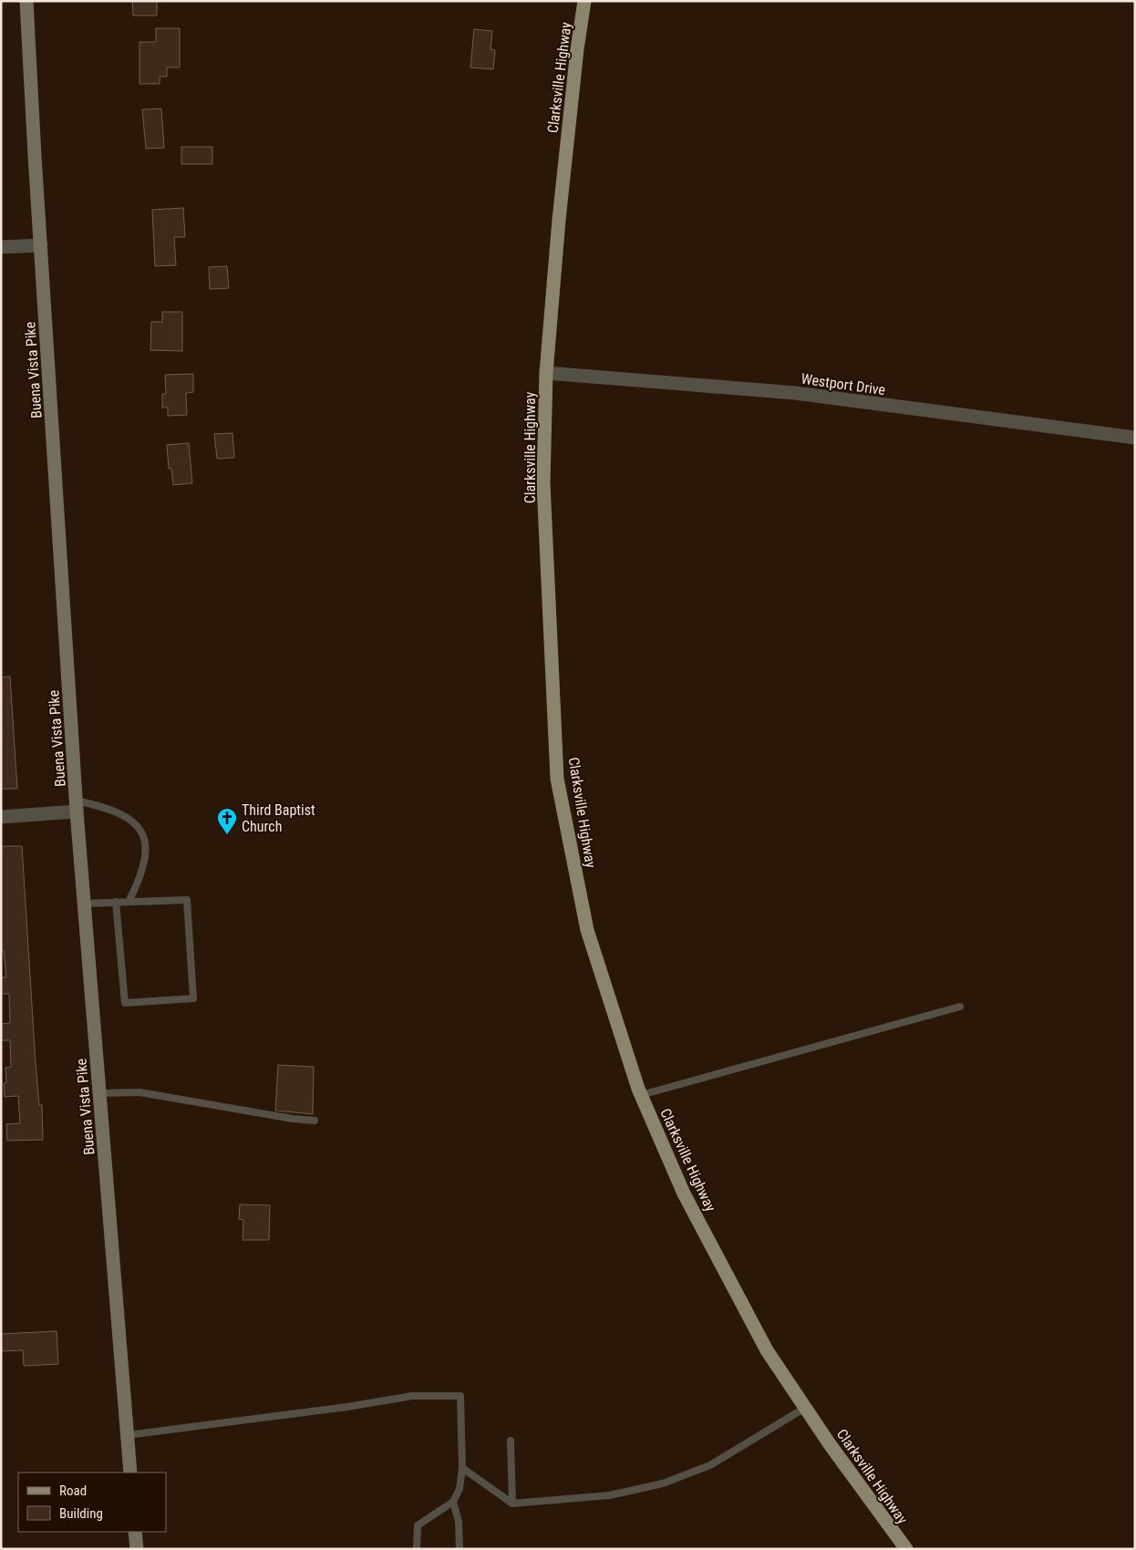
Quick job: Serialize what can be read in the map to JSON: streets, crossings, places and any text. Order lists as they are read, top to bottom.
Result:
{
  "streets": {
    "main road": ["Clarksville Highway", "Buena Vista Pike"],
    "street": ["Westport Drive"]
  },
  "crossings": [
    ["Clarksville Highway", "Westport Drive"]
  ],
  "places": {
    "church": ["Third Baptist Church"]
  },
  "legend": ["Road", "Building"]
}
